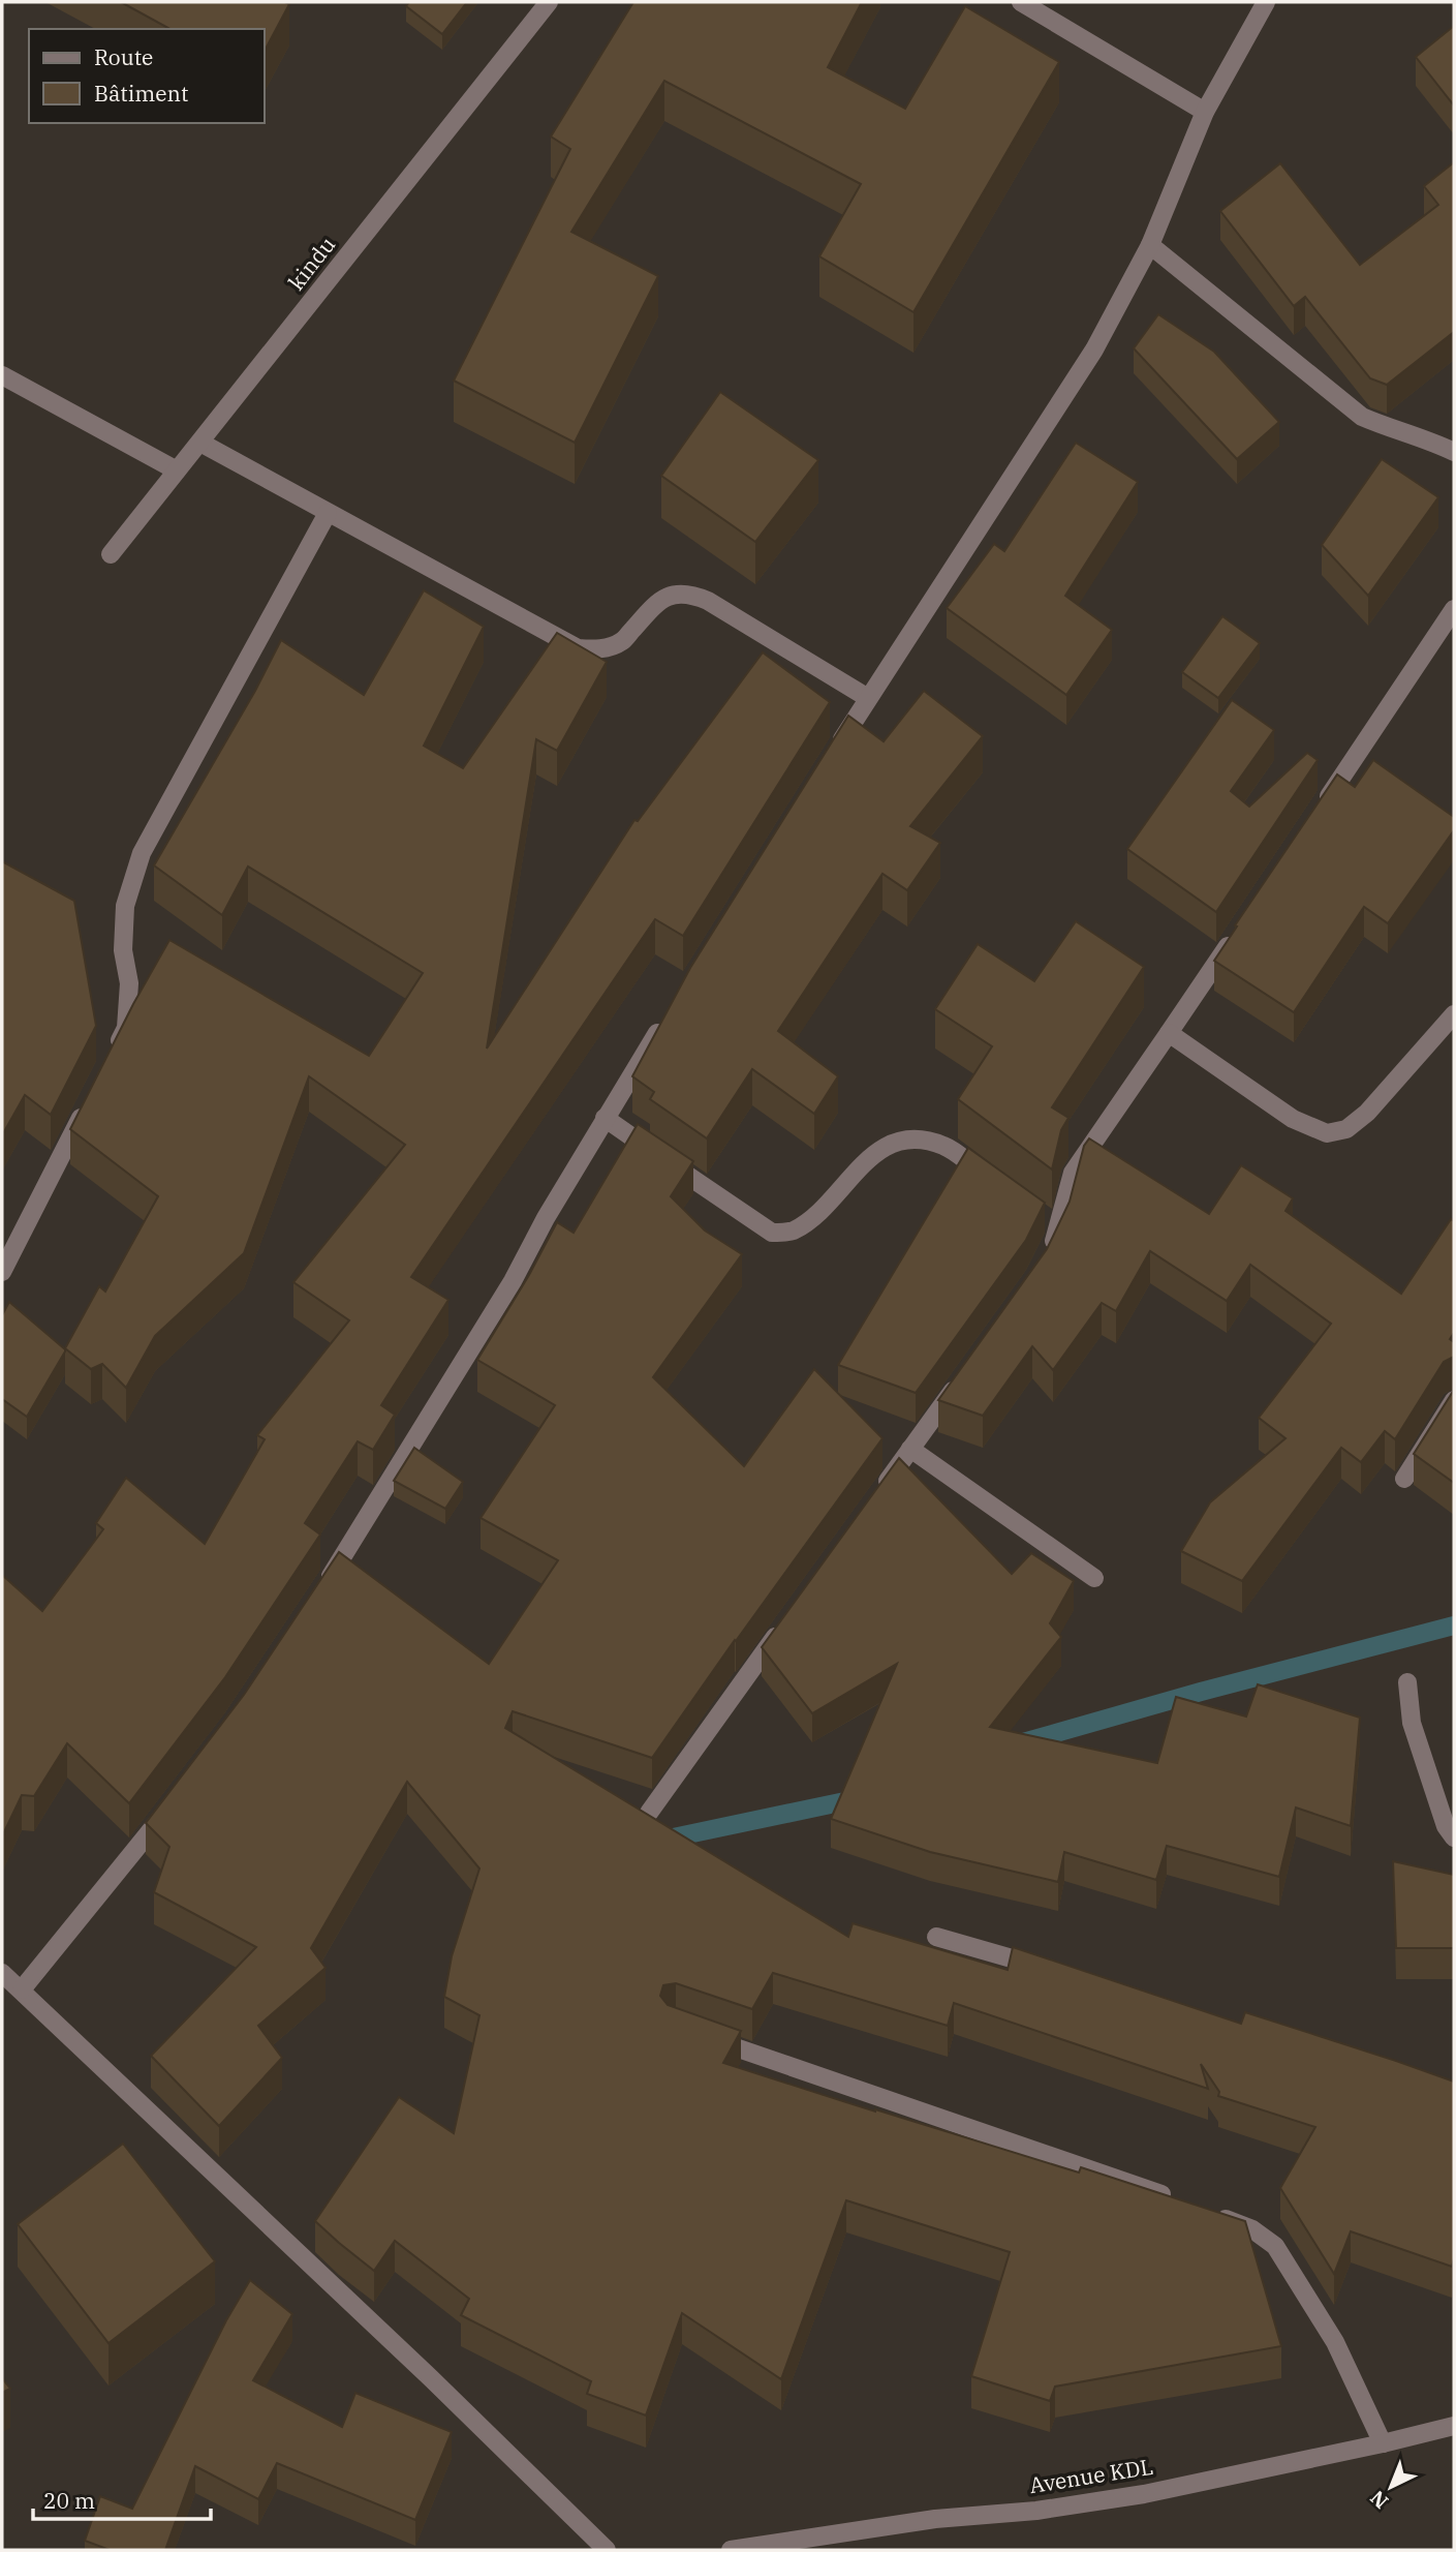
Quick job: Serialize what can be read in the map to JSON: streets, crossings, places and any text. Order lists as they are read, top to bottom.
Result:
{
  "streets": {
    "street": ["kindu", "Avenue KDL"]
  },
  "legend": ["Route", "Bâtiment"],
  "scale_bar": "20 m",
  "north": "bottom left"
}
